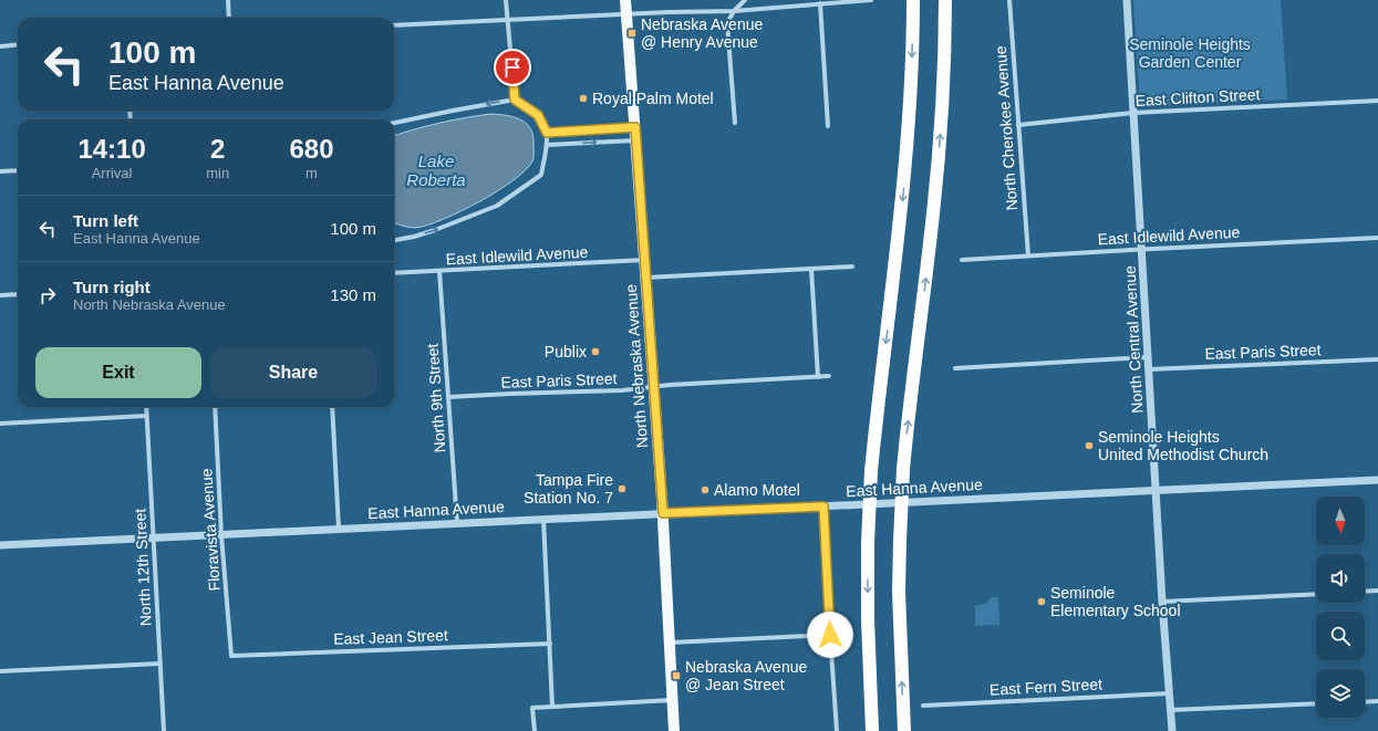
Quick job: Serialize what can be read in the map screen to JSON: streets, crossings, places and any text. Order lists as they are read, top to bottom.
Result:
{
  "streets": {
    "main road": ["North Nebraska Avenue"],
    "street": [
      "East Clifton Street",
      "North Cherokee Avenue",
      "East Idlewild Avenue",
      "North Central Avenue",
      "East Paris Street",
      "North 9th Street",
      "East Hanna Avenue",
      "Floravista Avenue",
      "North 12th Street",
      "East Jean Street",
      "East Fern Street"
    ]
  },
  "crossings": [
    ["East Clifton Street", "North Cherokee Avenue"],
    ["East Clifton Street", "North Central Avenue"],
    ["North Cherokee Avenue", "East Idlewild Avenue"],
    ["East Idlewild Avenue", "North Central Avenue"],
    ["East Idlewild Avenue", "North Nebraska Avenue"],
    ["East Idlewild Avenue", "North 9th Street"],
    ["North Central Avenue", "East Paris Street"],
    ["North Central Avenue", "East Hanna Avenue"],
    ["North Central Avenue", "East Fern Street"],
    ["East Paris Street", "North Nebraska Avenue"],
    ["East Paris Street", "North 9th Street"],
    ["North Nebraska Avenue", "East Hanna Avenue"],
    ["North 9th Street", "East Hanna Avenue"],
    ["East Hanna Avenue", "Floravista Avenue"],
    ["East Hanna Avenue", "North 12th Street"],
    ["Floravista Avenue", "East Jean Street"]
  ],
  "water": ["Lake Roberta"],
  "parks": ["Seminole Heights Garden Center"],
  "places": {
    "transit": ["Nebraska Avenue @ Henry Avenue", "Nebraska Avenue @ Jean Street"],
    "other": [
      "Royal Palm Motel",
      "Publix",
      "Seminole Heights United Methodist Church",
      "Tampa Fire Station No. 7",
      "Alamo Motel",
      "Seminole Elementary School"
    ]
  },
  "north": "bottom",
  "page": {
    "turn": ["100 m", "East Hanna Avenue"],
    "eta": [
      "14:10",
      "Arrival",
      "2",
      "min",
      "680",
      "m"
    ],
    "list": [
      {
        "name": "Turn left",
        "note": "East Hanna Avenue",
        "value": "100 m"
      },
      {
        "name": "Turn right",
        "note": "North Nebraska Avenue",
        "value": "130 m"
      }
    ],
    "buttons": ["Exit", "Share"]
  }
}
